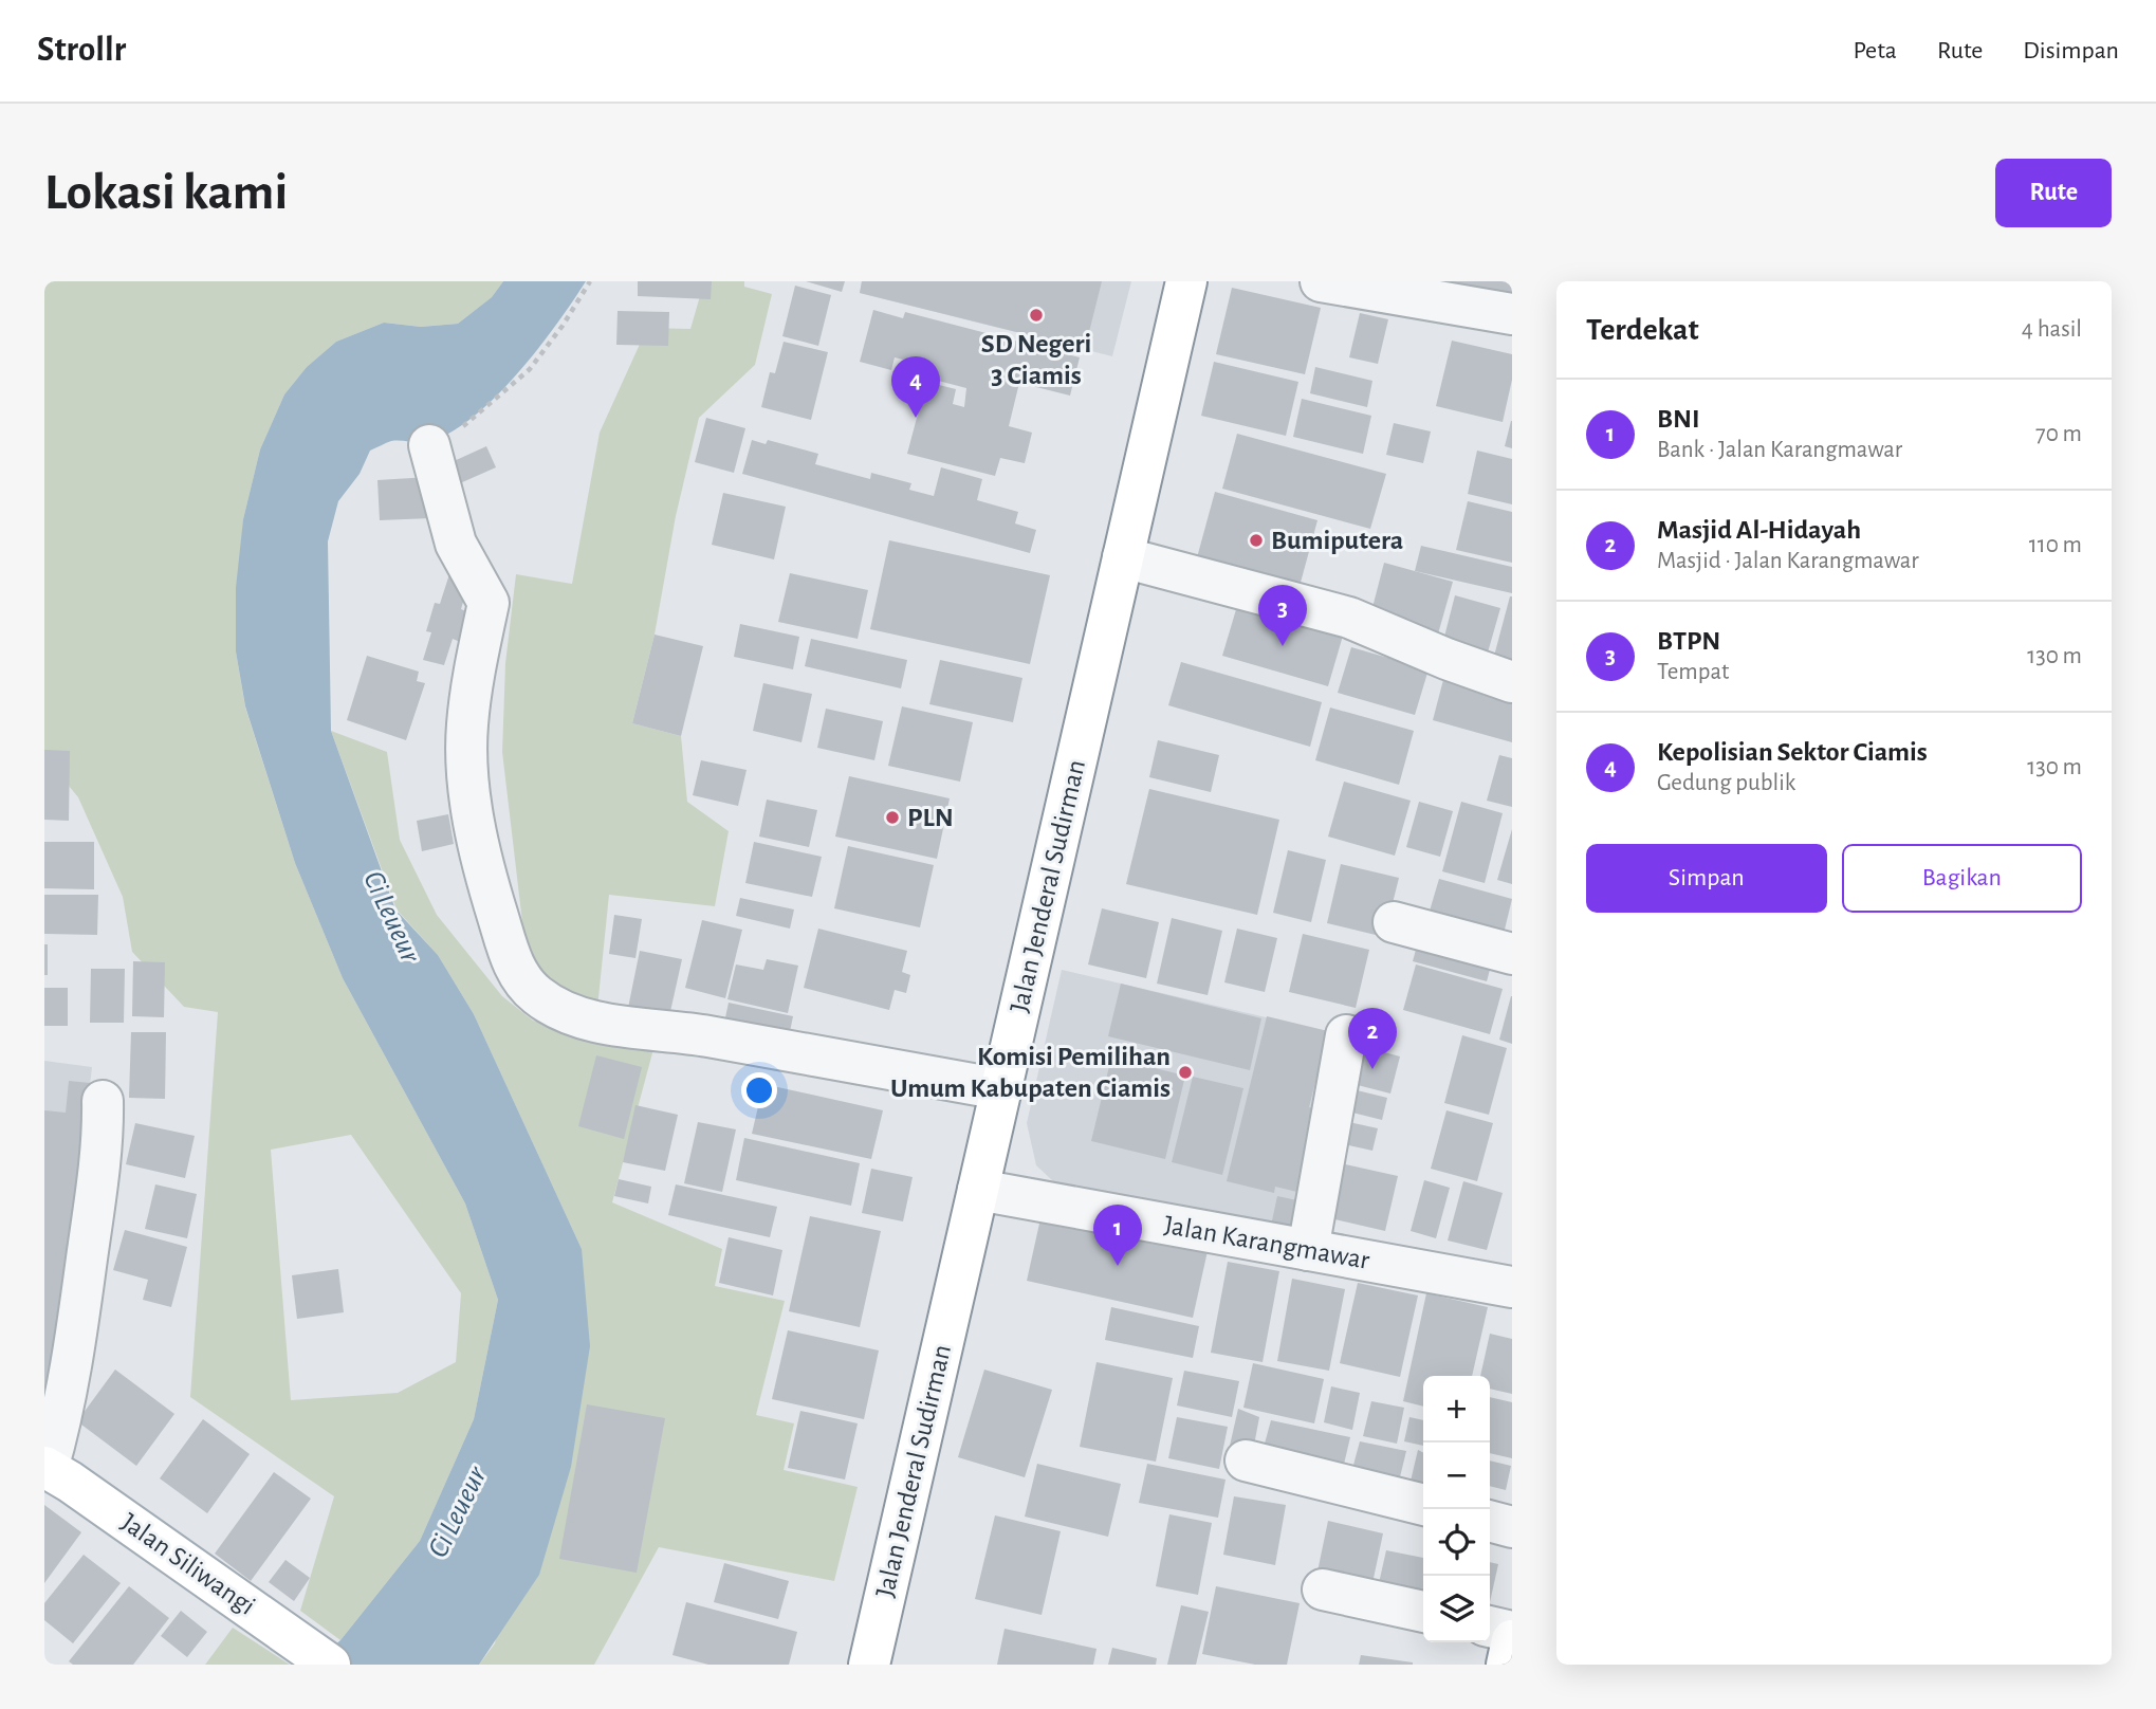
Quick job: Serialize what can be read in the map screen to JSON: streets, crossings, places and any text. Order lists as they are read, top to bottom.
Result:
{
  "streets": {
    "main road": ["Jalan Jenderal Sudirman", "Jalan Siliwangi"],
    "street": ["Jalan Karangmawar"]
  },
  "crossings": [
    ["Jalan Jenderal Sudirman", "Jalan Karangmawar"]
  ],
  "water": ["Ci Leueur"],
  "places": [
    "SD Negeri 3 Ciamis",
    "Bumiputera",
    "PLN",
    "Komisi Pemilihan Umum Kabupaten Ciamis"
  ],
  "page": {
    "header": "Strollr",
    "nav": ["Peta", "Rute", "Disimpan"],
    "buttons": [
      "Rute",
      ["Simpan", "Bagikan"]
    ],
    "title": "Lokasi kami",
    "heading": ["Terdekat", "4 hasil"],
    "pins": [
      "4",
      "3",
      "2",
      "1"
    ],
    "list": [
      {
        "mark": "1",
        "name": "BNI",
        "note": "Bank · Jalan Karangmawar",
        "value": "70 m"
      },
      {
        "mark": "2",
        "name": "Masjid Al-Hidayah",
        "note": "Masjid · Jalan Karangmawar",
        "value": "110 m"
      },
      {
        "mark": "3",
        "name": "BTPN",
        "note": "Tempat",
        "value": "130 m"
      },
      {
        "mark": "4",
        "name": "Kepolisian Sektor Ciamis",
        "note": "Gedung publik",
        "value": "130 m"
      }
    ],
    "map_buttons": ["+", "−"]
  }
}
